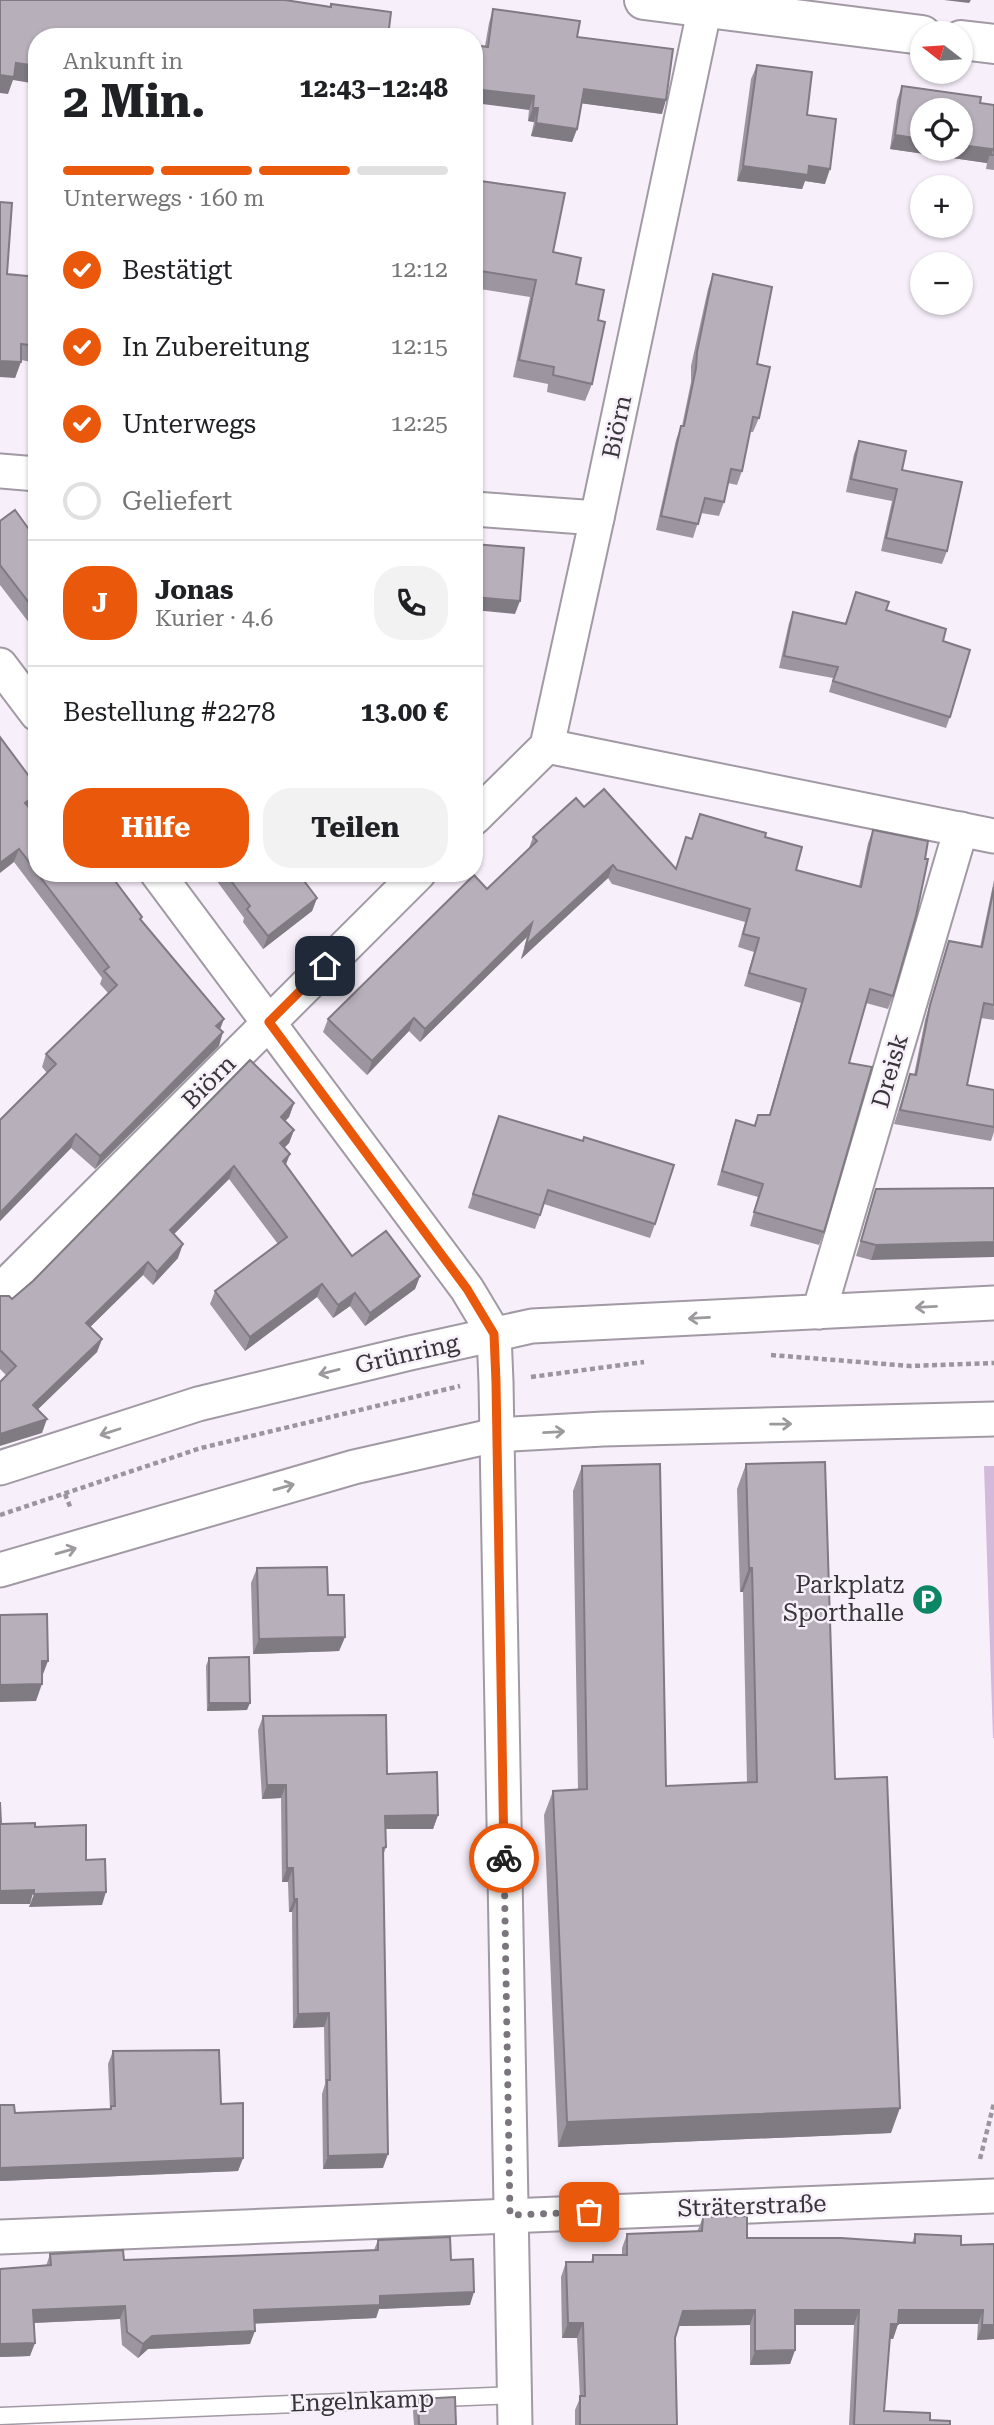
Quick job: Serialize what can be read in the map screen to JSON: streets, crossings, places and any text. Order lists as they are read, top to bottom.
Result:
{
  "streets": {
    "street": [
      "Biörn",
      "Dreisk",
      "Grünring",
      "Sträterstraße"
    ],
    "lane": ["Engelnkamp"]
  },
  "crossings": [
    ["Dreisk", "Grünring"]
  ],
  "places": {
    "parking": ["Parkplatz Sporthalle"]
  },
  "north": "left",
  "page": {
    "map_buttons": ["+", "−"],
    "heading": ["2 Min.", "Ankunft in", "12:43–12:48"],
    "panel": [
      "Jonas",
      "Kurier · 4.6",
      "Bestellung #2278",
      "13.00 €"
    ],
    "bar": "Unterwegs · 160 m",
    "list": [
      ["Bestätigt", "12:12"],
      ["In Zubereitung", "12:15"],
      ["Unterwegs", "12:25"],
      "Geliefert"
    ],
    "round": "J",
    "buttons": ["Hilfe", "Teilen"]
  }
}
